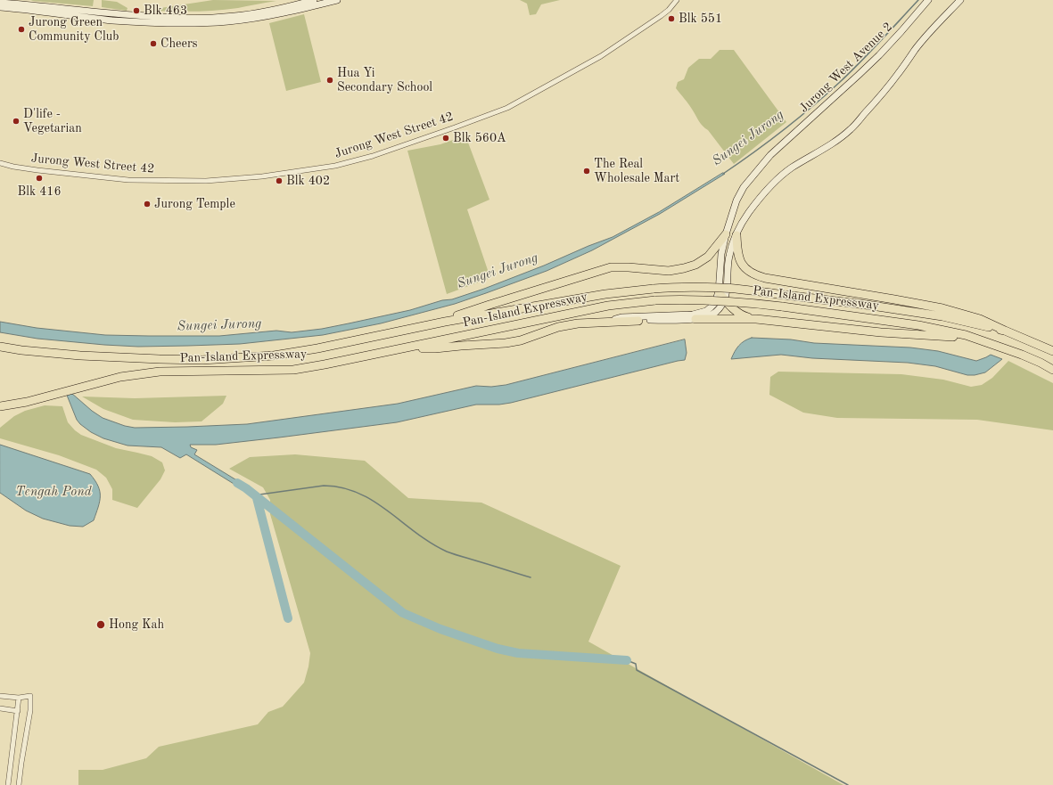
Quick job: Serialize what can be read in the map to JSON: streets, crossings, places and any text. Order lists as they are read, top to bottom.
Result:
{
  "streets": {
    "highway": ["Pan-Island Expressway"],
    "main road": ["Jurong West Avenue 2"],
    "street": ["Jurong West Street 42"]
  },
  "water": ["Sungei Jurong", "Tengah Pond"],
  "places": [
    "Blk 463",
    "Blk 551",
    "Jurong Green Community Club",
    "Cheers",
    "Hua Yi Secondary School",
    "D'life - Vegetarian",
    "Blk 560A",
    "The Real Wholesale Mart",
    "Blk 416",
    "Blk 402",
    "Jurong Temple",
    "Hong Kah"
  ]
}
